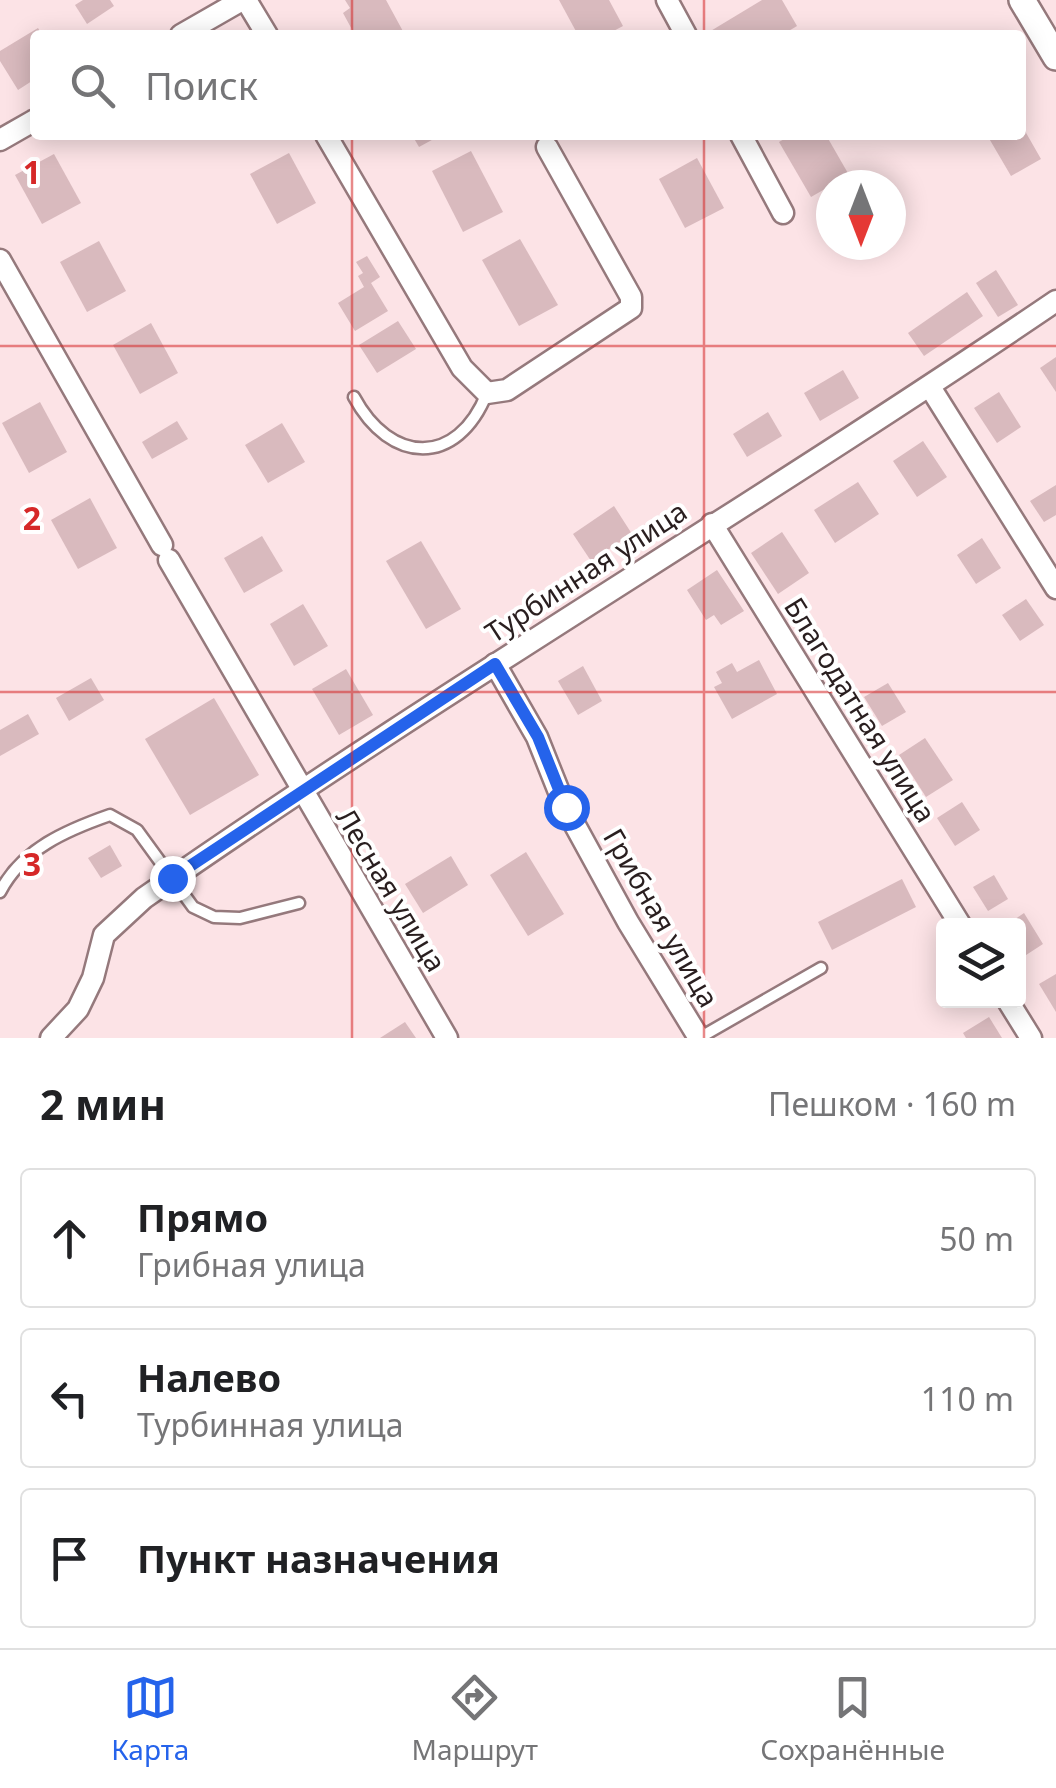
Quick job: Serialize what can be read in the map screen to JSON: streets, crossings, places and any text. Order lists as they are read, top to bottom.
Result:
{
  "streets": {
    "street": [
      "Турбинная улица",
      "Благодатная улица",
      "Лесная улица",
      "Грибная улица"
    ]
  },
  "crossings": [
    ["Турбинная улица", "Благодатная улица"],
    ["Турбинная улица", "Лесная улица"],
    ["Турбинная улица", "Грибная улица"]
  ],
  "north": "bottom",
  "page": {
    "search": "Поиск",
    "heading": ["2 мин", "Пешком · 160 m"],
    "list": [
      ["Прямо", "Грибная улица", "50 m"],
      ["Налево", "Турбинная улица", "110 m"],
      "Пункт назначения"
    ],
    "nav": ["Карта", "Маршрут", "Сохранённые"]
  },
  "grid": {
    "rows": ["1", "2", "3"]
  }
}
